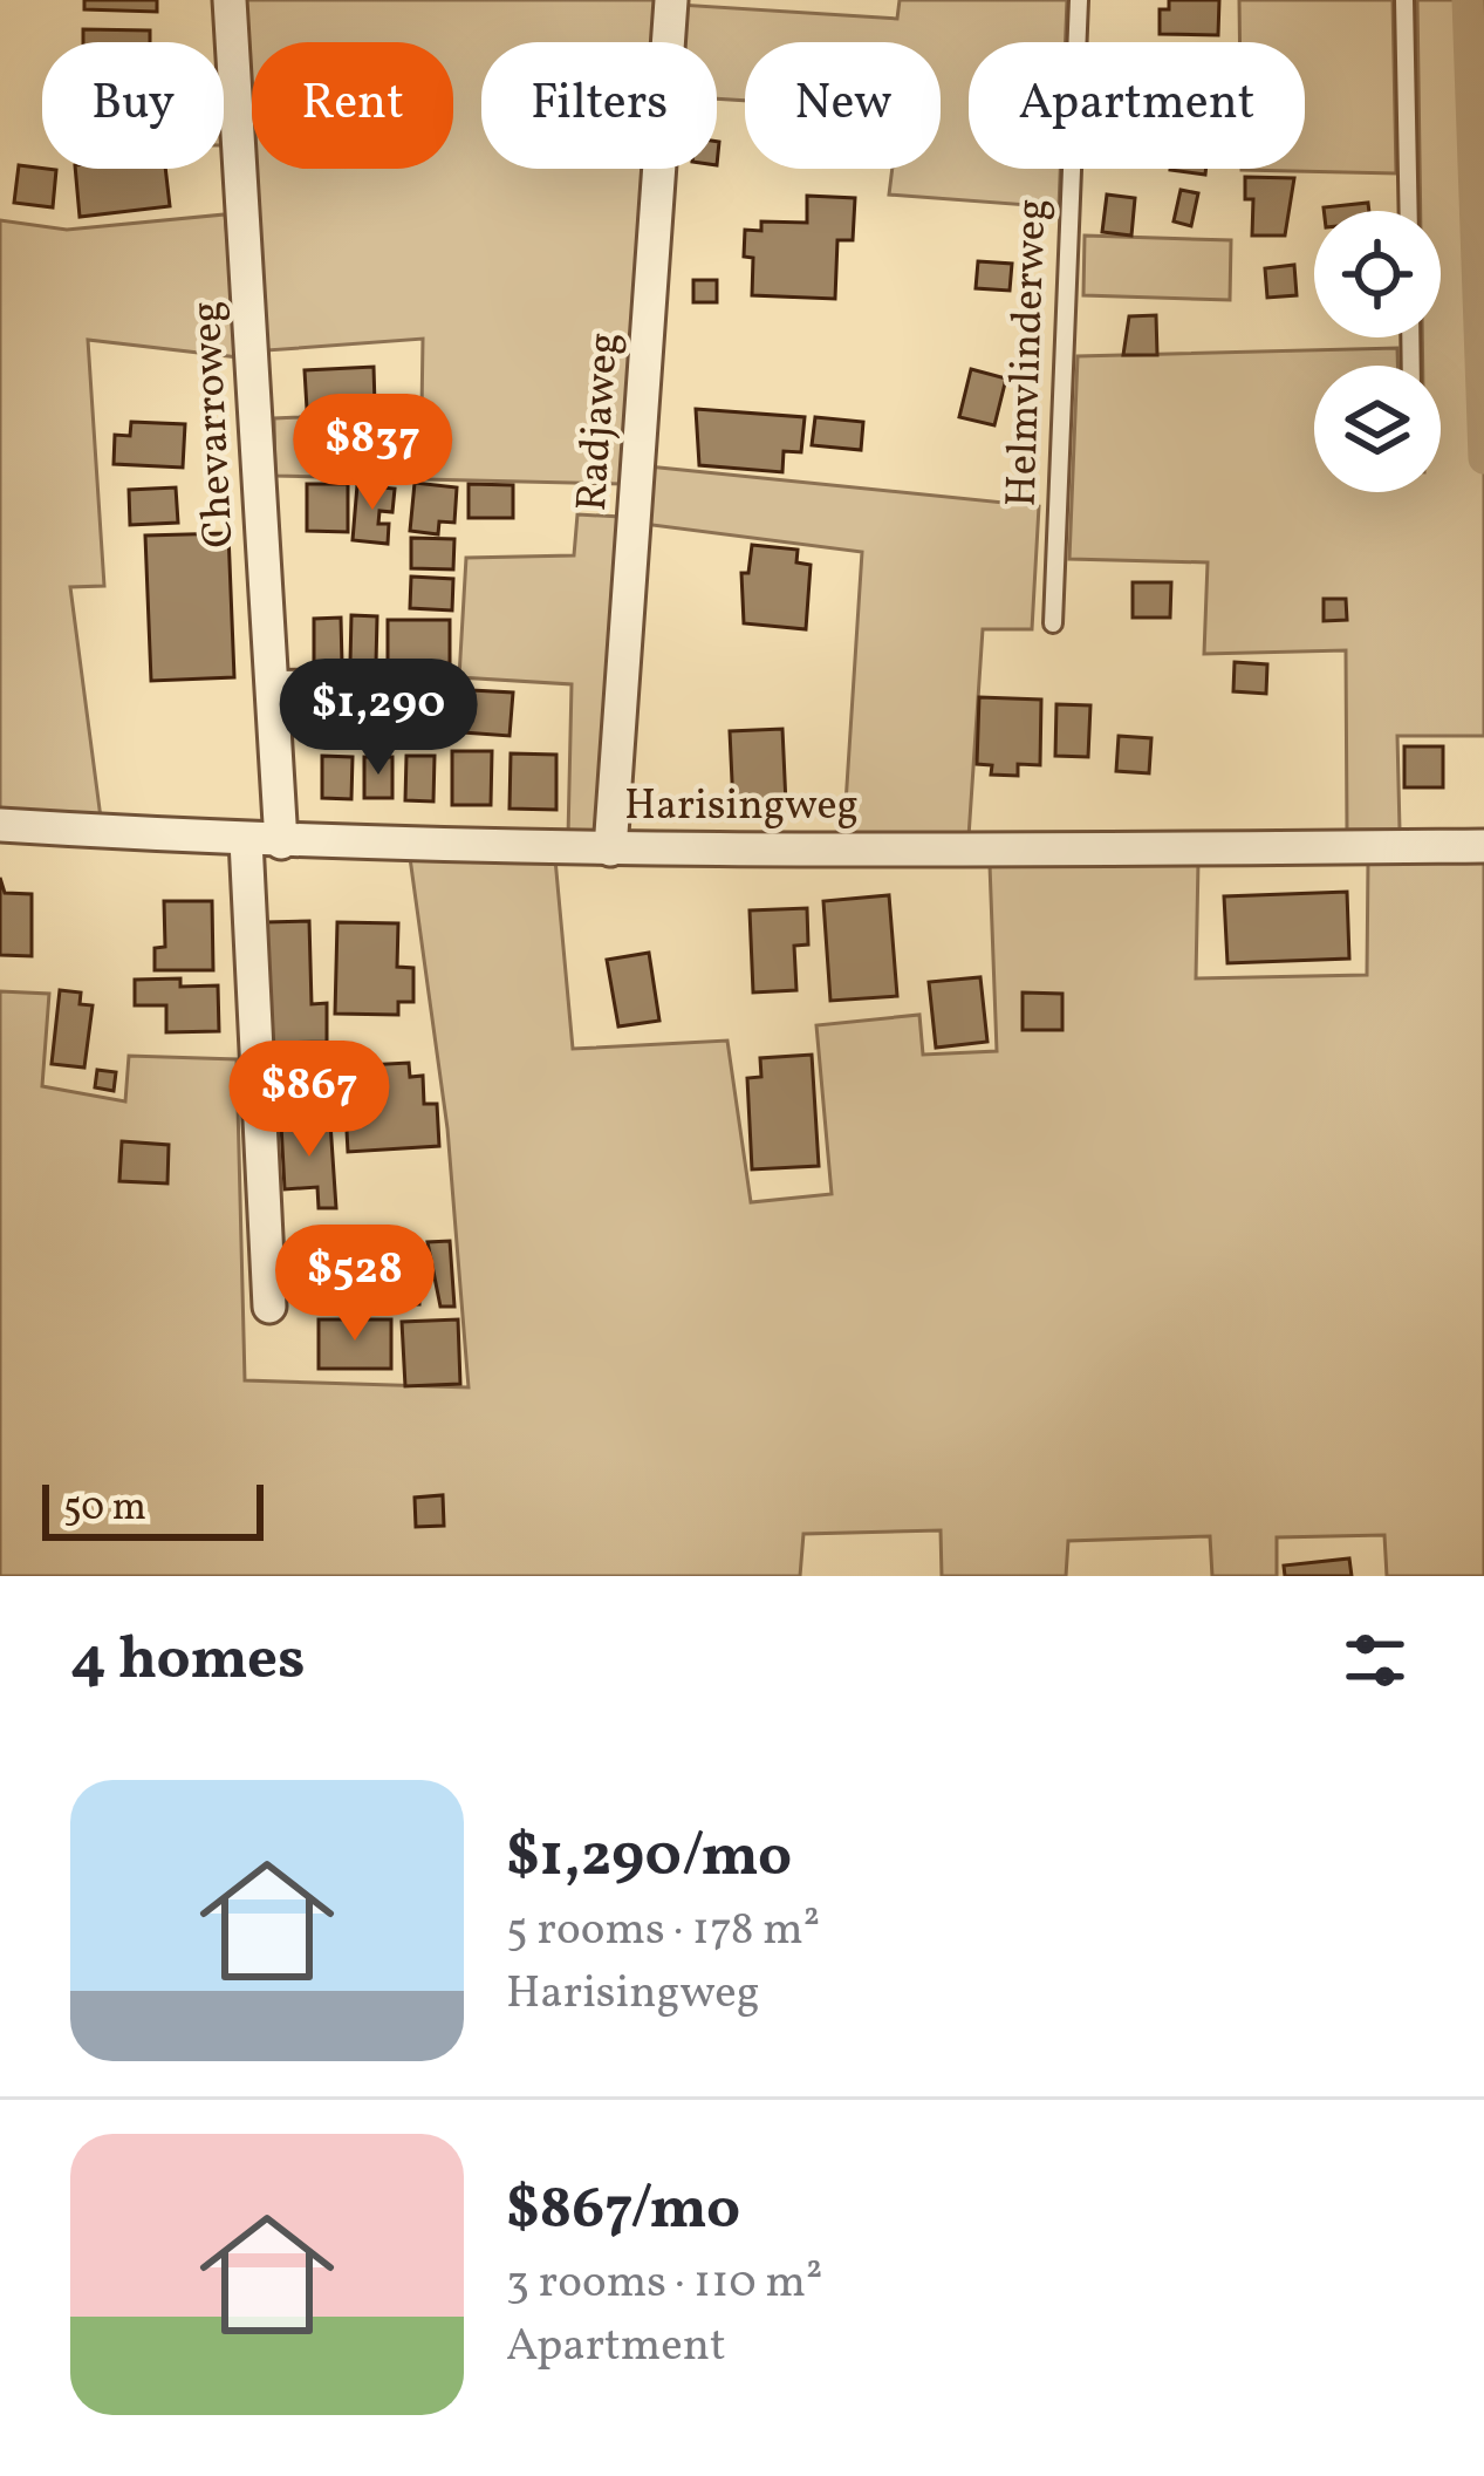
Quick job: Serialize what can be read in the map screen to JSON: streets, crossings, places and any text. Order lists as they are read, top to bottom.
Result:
{
  "streets": {
    "street": ["Radjaweg", "Chevarroweg", "Harisingweg"],
    "lane": ["Helmvlinderweg"]
  },
  "crossings": [
    ["Radjaweg", "Harisingweg"],
    ["Chevarroweg", "Harisingweg"]
  ],
  "scale_bar": "50 m",
  "page": {
    "chip": [
      "Buy",
      "Rent",
      "Filters",
      "New",
      "Apartment"
    ],
    "price": [
      "$837",
      "$1,290",
      "$867",
      "$528"
    ],
    "scale": "50 m",
    "heading": "4 homes",
    "list": [
      {
        "name": "$1,290/mo",
        "note": "5 rooms · 178 m² · Harisingweg"
      },
      {
        "name": "$867/mo",
        "note": "3 rooms · 110 m² · Apartment"
      }
    ]
  }
}
